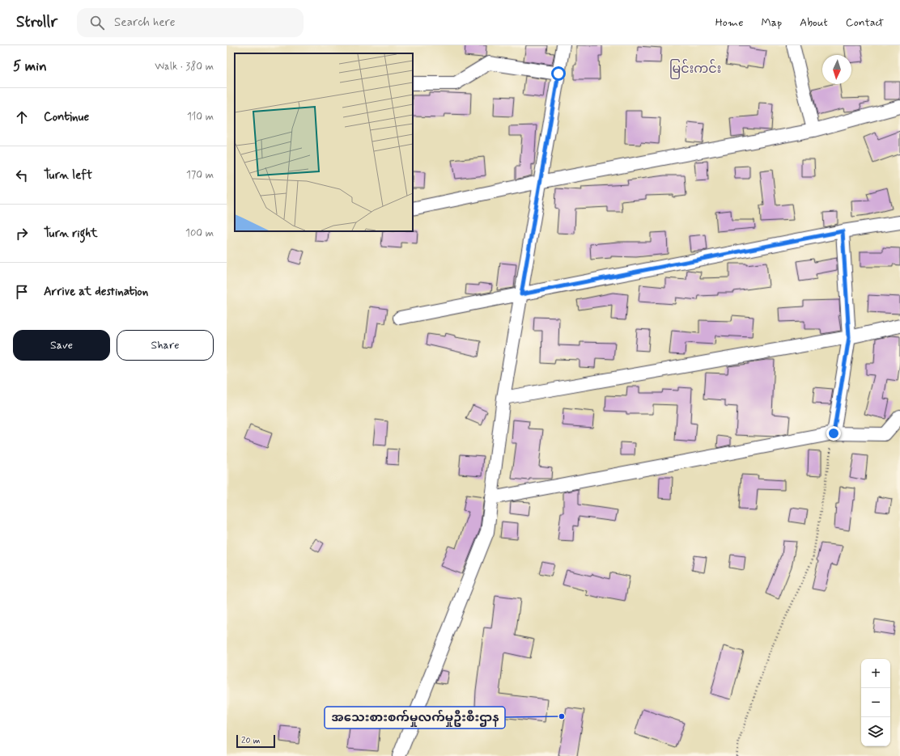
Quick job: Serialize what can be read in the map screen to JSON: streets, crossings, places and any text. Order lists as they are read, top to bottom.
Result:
{
  "districts": ["မြင်းကင်း"],
  "places": ["အသေးစားစက်မှုလက်မှုဦးစီးဌာန"],
  "scale_bar": "20 m",
  "north": "bottom",
  "page": {
    "header": "Strollr",
    "search": "Search here",
    "nav": [
      "Home",
      "Map",
      "About",
      "Contact"
    ],
    "heading": ["5 min", "Walk · 380 m"],
    "list": [
      ["Continue", "110 m"],
      ["Turn left", "170 m"],
      ["Turn right", "100 m"],
      "Arrive at destination"
    ],
    "buttons": ["Save", "Share"],
    "map_buttons": ["+", "−"],
    "scale": "20 m"
  }
}
